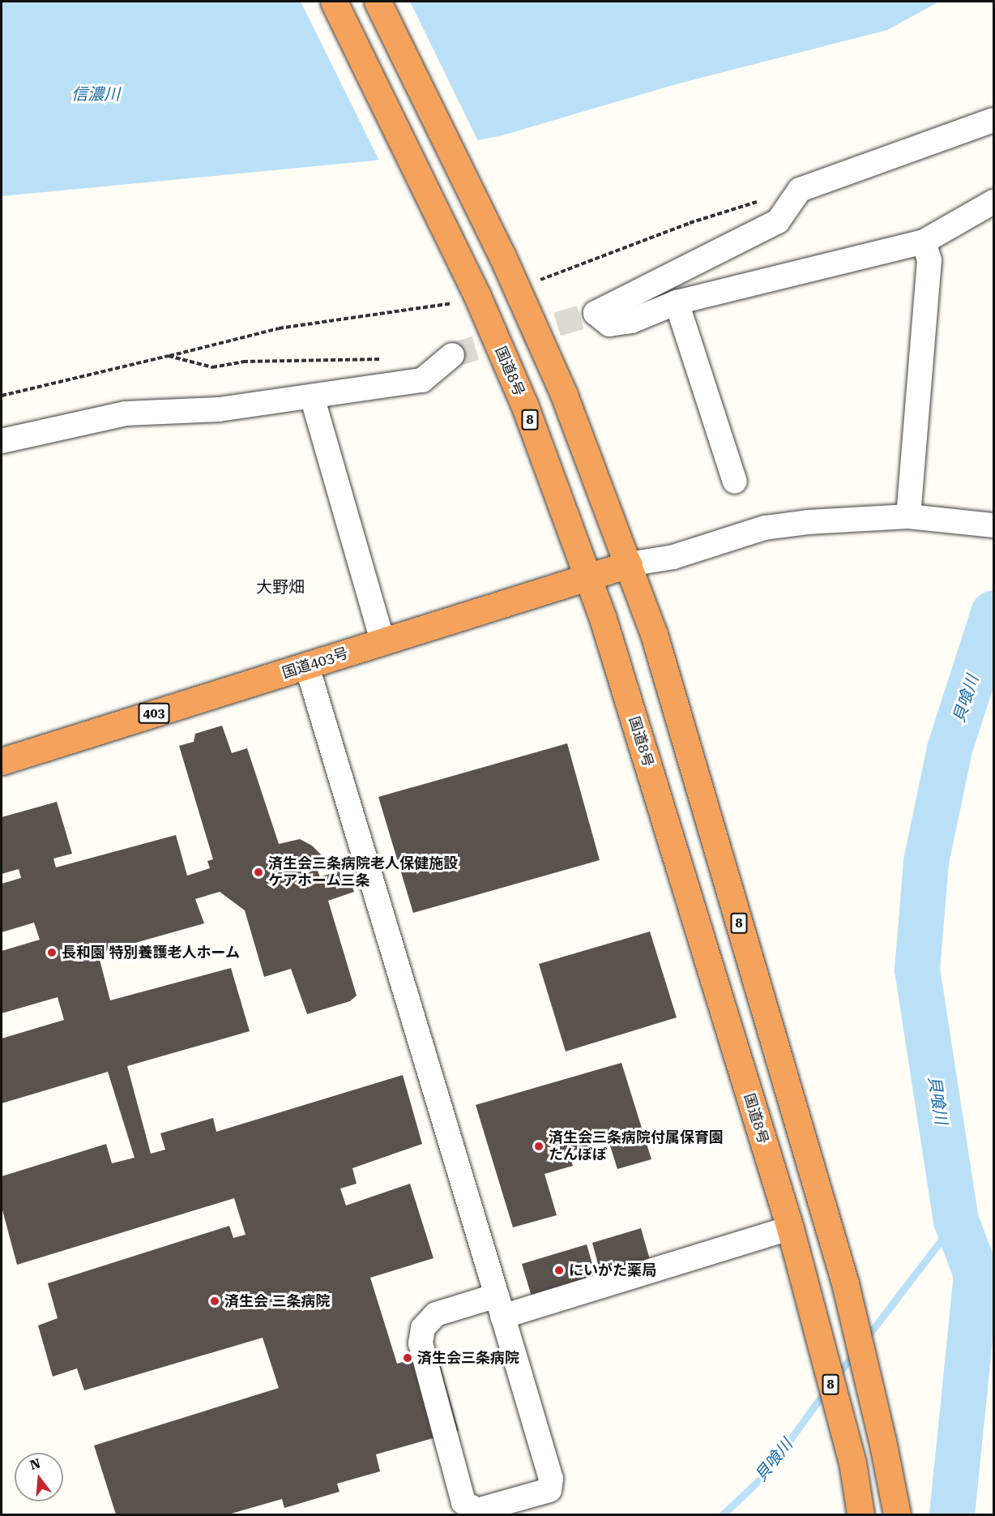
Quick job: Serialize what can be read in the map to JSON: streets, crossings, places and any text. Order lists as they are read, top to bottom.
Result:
{
  "streets": {
    "highway": [
      "国道8号",
      "8",
      "国道403号",
      "403"
    ]
  },
  "crossings": [
    ["国道8号", "国道403号"],
    ["8", "国道403号"]
  ],
  "districts": ["大野畑"],
  "water": ["信濃川", "貝喰川"],
  "places": [
    "済生会三条病院老人保健施設 ケアホーム三条",
    "長和園 特別養護老人ホーム",
    "済生会三条病院付属保育園 たんぽぽ",
    "にいがた薬局",
    "済生会 三条病院",
    "済生会三条病院"
  ],
  "north": "top"
}
